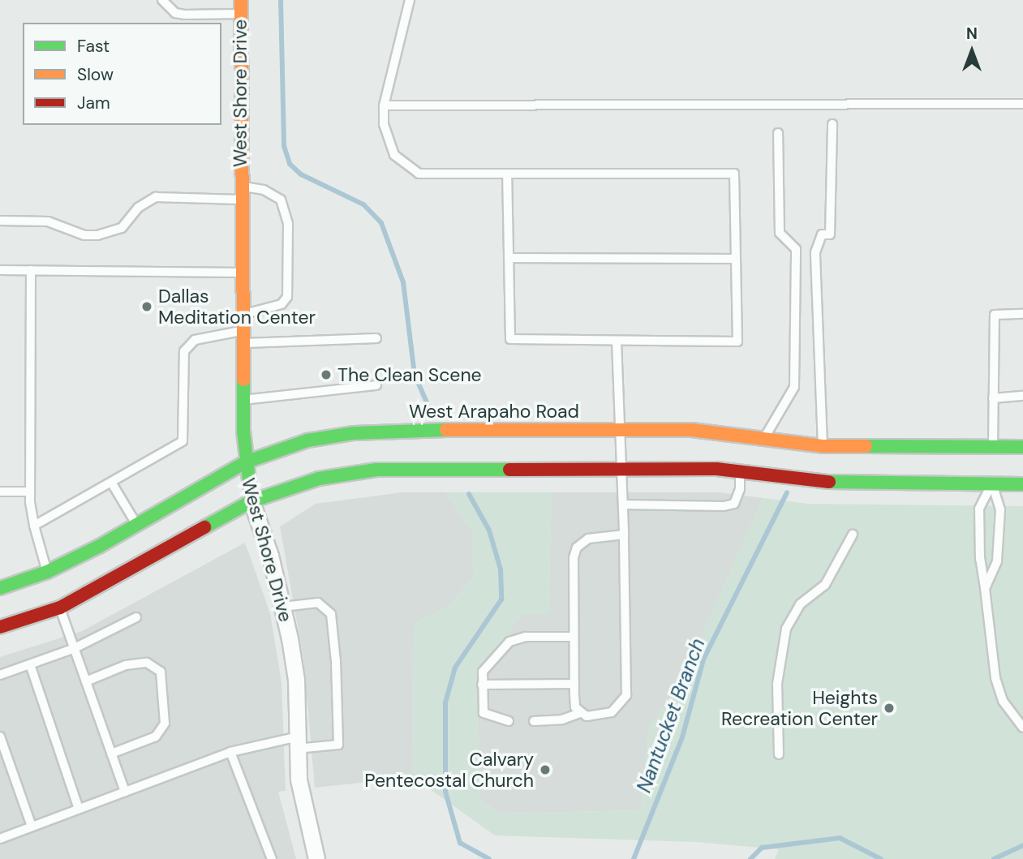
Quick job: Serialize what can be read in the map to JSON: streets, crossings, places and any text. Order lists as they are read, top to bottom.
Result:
{
  "streets": {
    "main road": ["West Shore Drive", "West Arapaho Road"]
  },
  "crossings": [
    ["West Shore Drive", "West Arapaho Road"]
  ],
  "water": ["Nantucket Branch"],
  "places": [
    "Dallas Meditation Center",
    "The Clean Scene",
    "Heights Recreation Center",
    "Calvary Pentecostal Church"
  ],
  "legend": ["Fast", "Slow", "Jam"],
  "north": "top"
}
